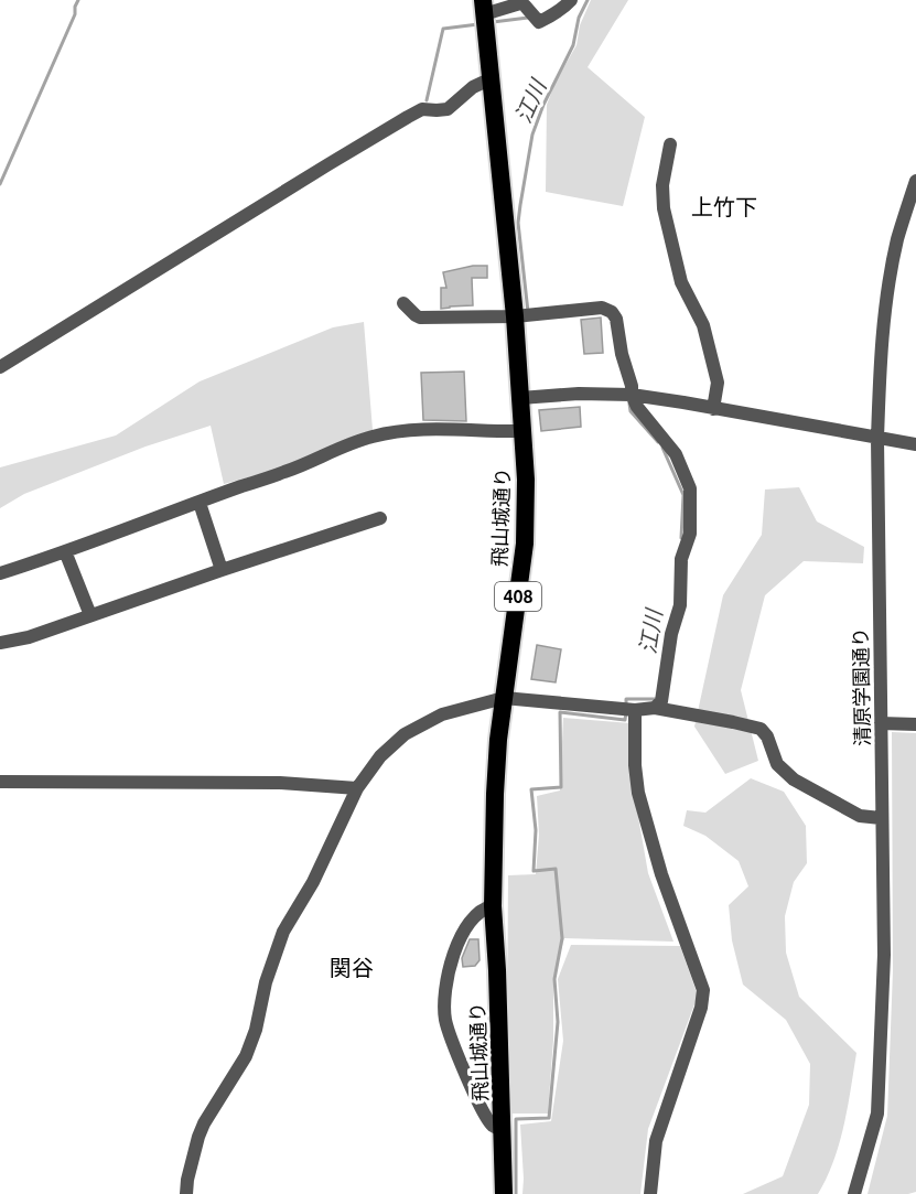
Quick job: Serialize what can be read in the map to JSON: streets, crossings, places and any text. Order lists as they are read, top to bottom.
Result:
{
  "streets": {
    "highway": ["飛山城通り", "408"],
    "street": ["清原学園通り"]
  },
  "districts": ["上竹下", "関谷"],
  "water": ["江川"]
}
